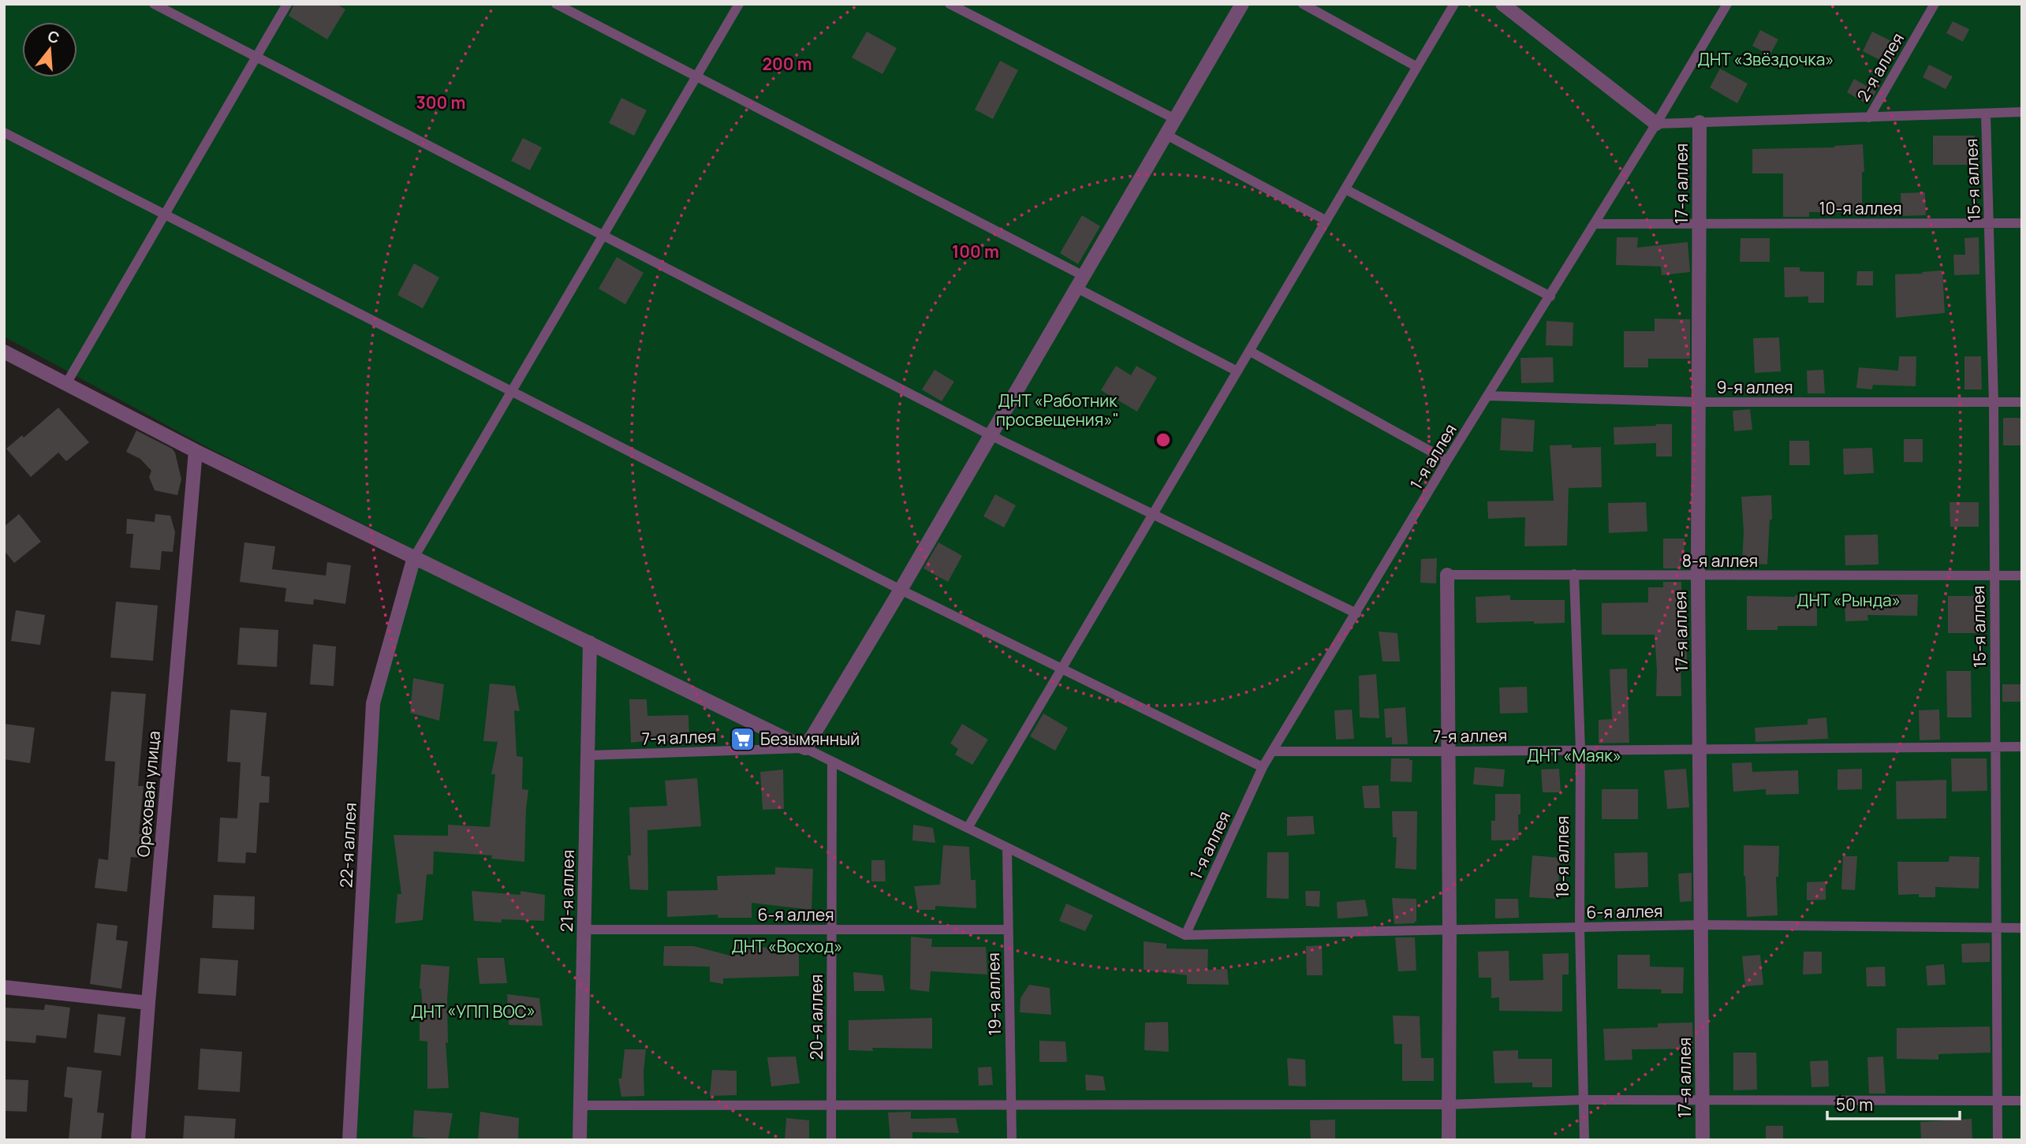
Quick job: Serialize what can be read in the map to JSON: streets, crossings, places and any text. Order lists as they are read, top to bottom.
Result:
{
  "streets": {
    "street": [
      "17-я аллея",
      "Ореховая улица",
      "22-я аллея",
      "21-я аллея"
    ],
    "lane": [
      "2-я аллея",
      "15-я аллея",
      "10-я аллея",
      "9-я аллея",
      "1-я аллея",
      "8-я аллея",
      "7-я аллея",
      "18-я аллея",
      "6-я аллея",
      "19-я аллея",
      "20-я аллея"
    ]
  },
  "crossings": [
    ["15-я аллея", "10-я аллея"],
    ["15-я аллея", "9-я аллея"],
    ["15-я аллея", "8-я аллея"],
    ["15-я аллея", "7-я аллея"],
    ["15-я аллея", "6-я аллея"],
    ["17-я аллея", "10-я аллея"],
    ["17-я аллея", "9-я аллея"],
    ["17-я аллея", "8-я аллея"],
    ["17-я аллея", "7-я аллея"],
    ["17-я аллея", "6-я аллея"],
    ["10-я аллея", "1-я аллея"],
    ["9-я аллея", "1-я аллея"],
    ["1-я аллея", "7-я аллея"],
    ["1-я аллея", "6-я аллея"],
    ["8-я аллея", "18-я аллея"],
    ["7-я аллея", "18-я аллея"],
    ["7-я аллея", "21-я аллея"],
    ["18-я аллея", "6-я аллея"],
    ["21-я аллея", "6-я аллея"],
    ["6-я аллея", "19-я аллея"],
    ["6-я аллея", "20-я аллея"]
  ],
  "parks": [
    "ДНТ «Звёздочка»",
    "ДНТ «Работник просвещения»\"",
    "ДНТ «Рында»",
    "ДНТ «Маяк»",
    "ДНТ «Восход»",
    "ДНТ «УПП ВОС»"
  ],
  "places": {
    "supermarket": ["Безымянный"]
  },
  "scale_bar": "50 m",
  "north": "top",
  "rings": ["200 m", "300 m", "100 m"]
}
